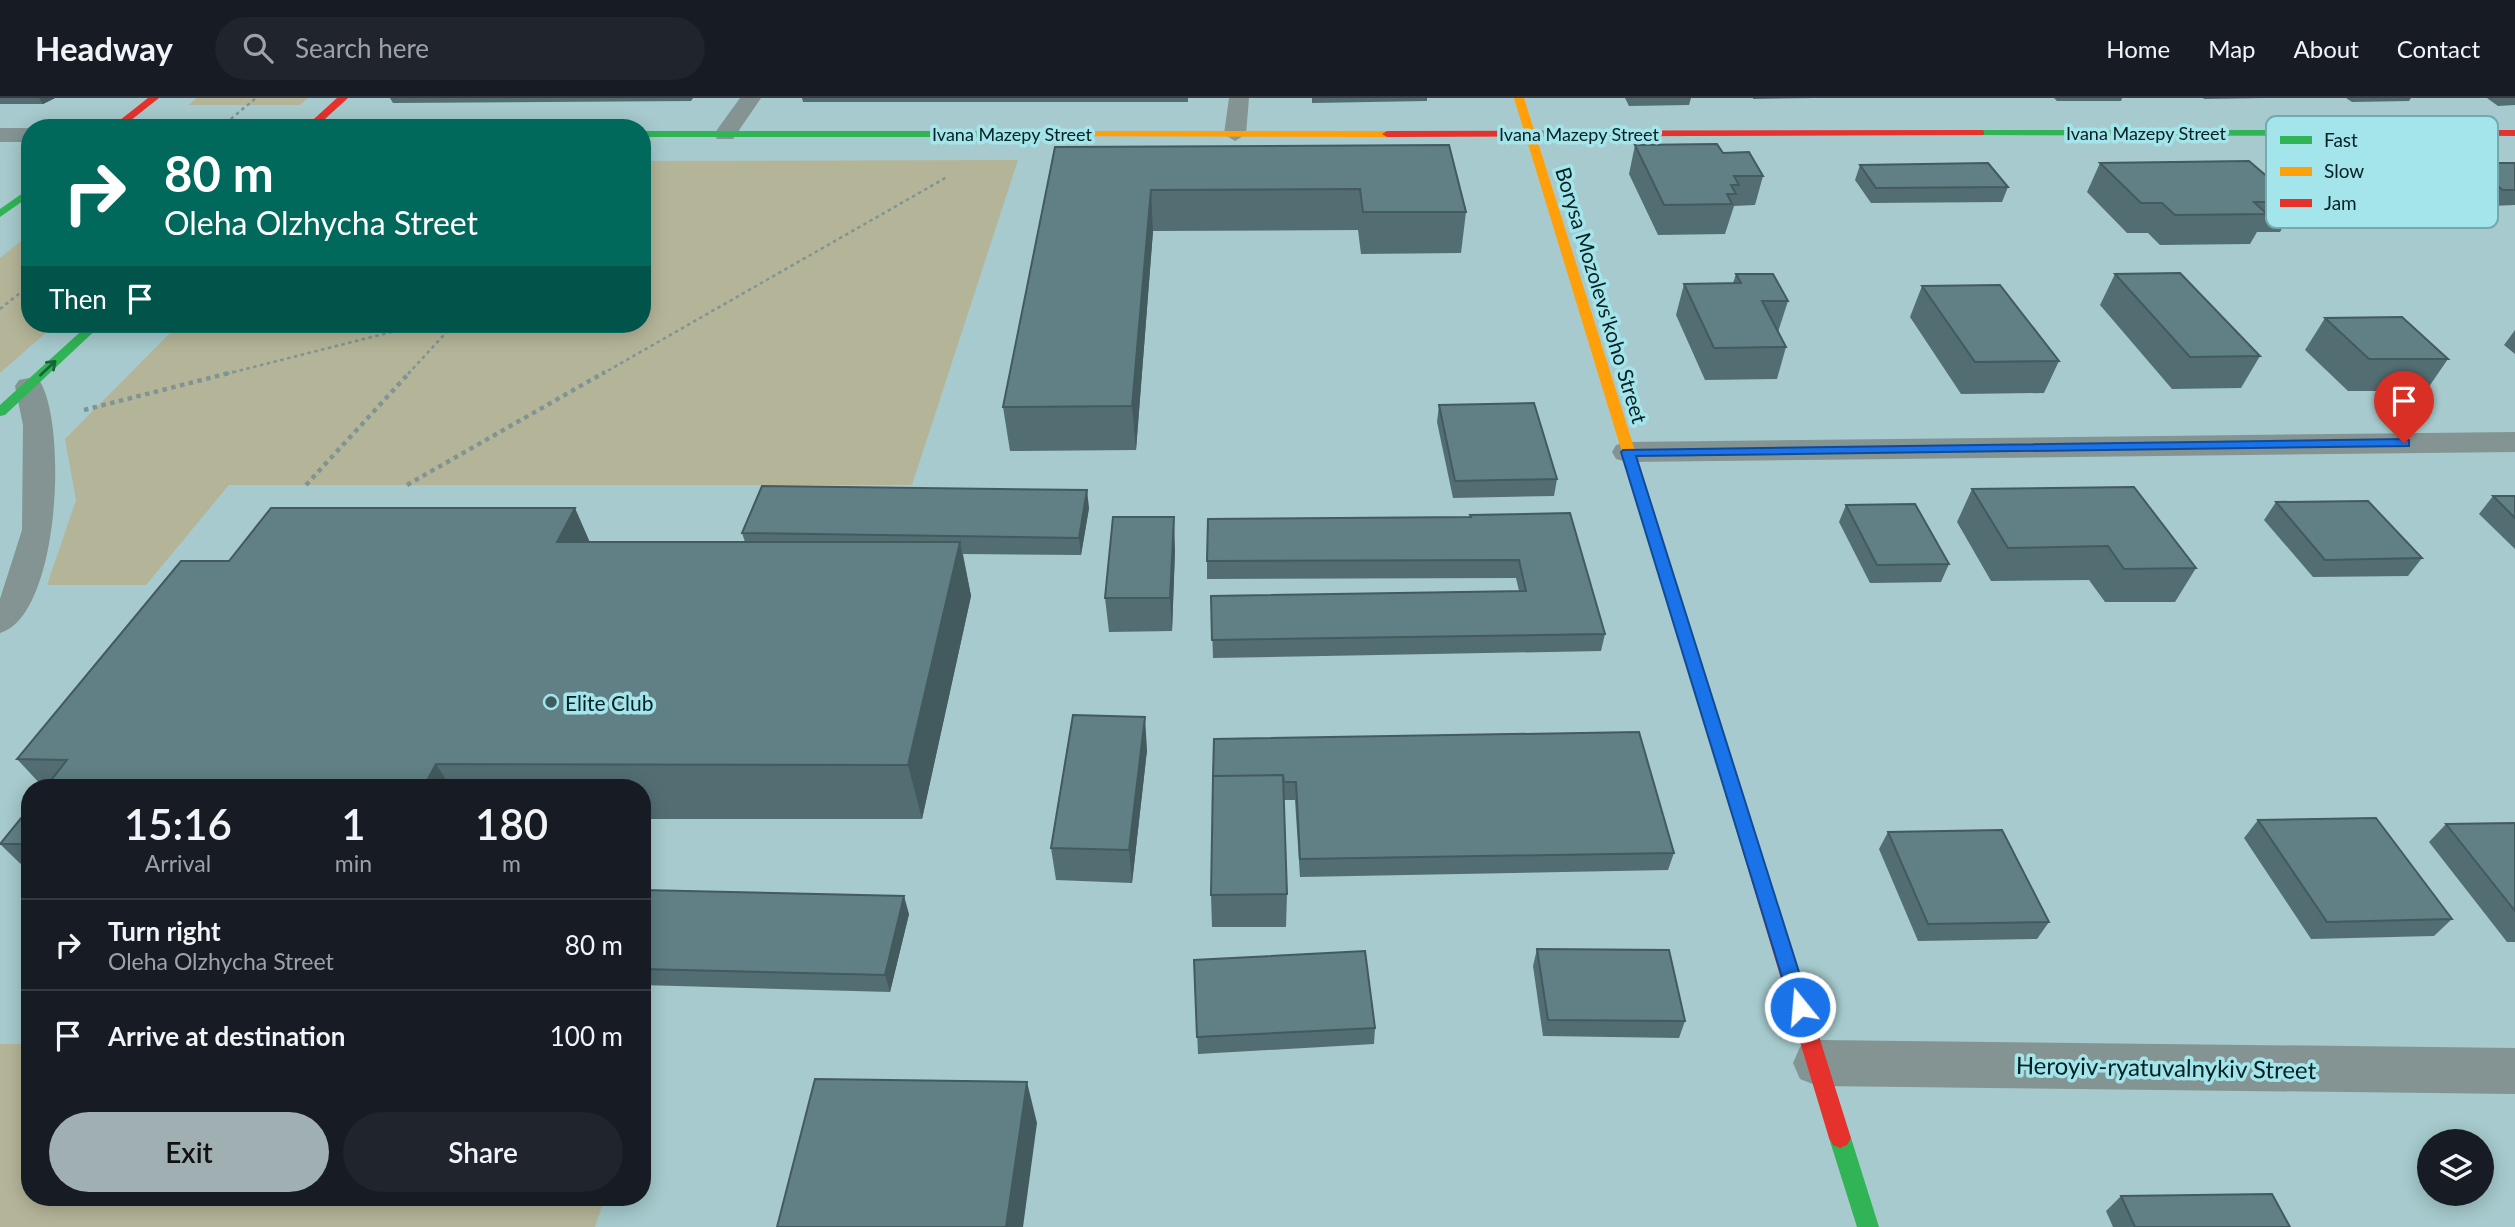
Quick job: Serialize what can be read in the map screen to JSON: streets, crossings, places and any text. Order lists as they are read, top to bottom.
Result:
{
  "streets": {
    "street": ["Ivana Mazepy Street", "Borysa Mozolevs'koho Street", "Heroyiv-ryatuvalnykiv Street"]
  },
  "crossings": [
    ["Ivana Mazepy Street", "Borysa Mozolevs'koho Street"],
    ["Borysa Mozolevs'koho Street", "Heroyiv-ryatuvalnykiv Street"]
  ],
  "places": ["Elite Club"],
  "legend": ["Fast", "Slow", "Jam"],
  "page": {
    "header": "Headway",
    "search": "Search here",
    "nav": [
      "Home",
      "Map",
      "About",
      "Contact"
    ],
    "turn": ["80 m", "Oleha Olzhycha Street"],
    "then": "Then",
    "eta": [
      "15:16",
      "Arrival",
      "1",
      "min",
      "180",
      "m"
    ],
    "list": [
      {
        "name": "Turn right",
        "note": "Oleha Olzhycha Street",
        "value": "80 m"
      },
      {
        "name": "Arrive at destination",
        "value": "100 m"
      }
    ],
    "buttons": ["Exit", "Share"]
  }
}
